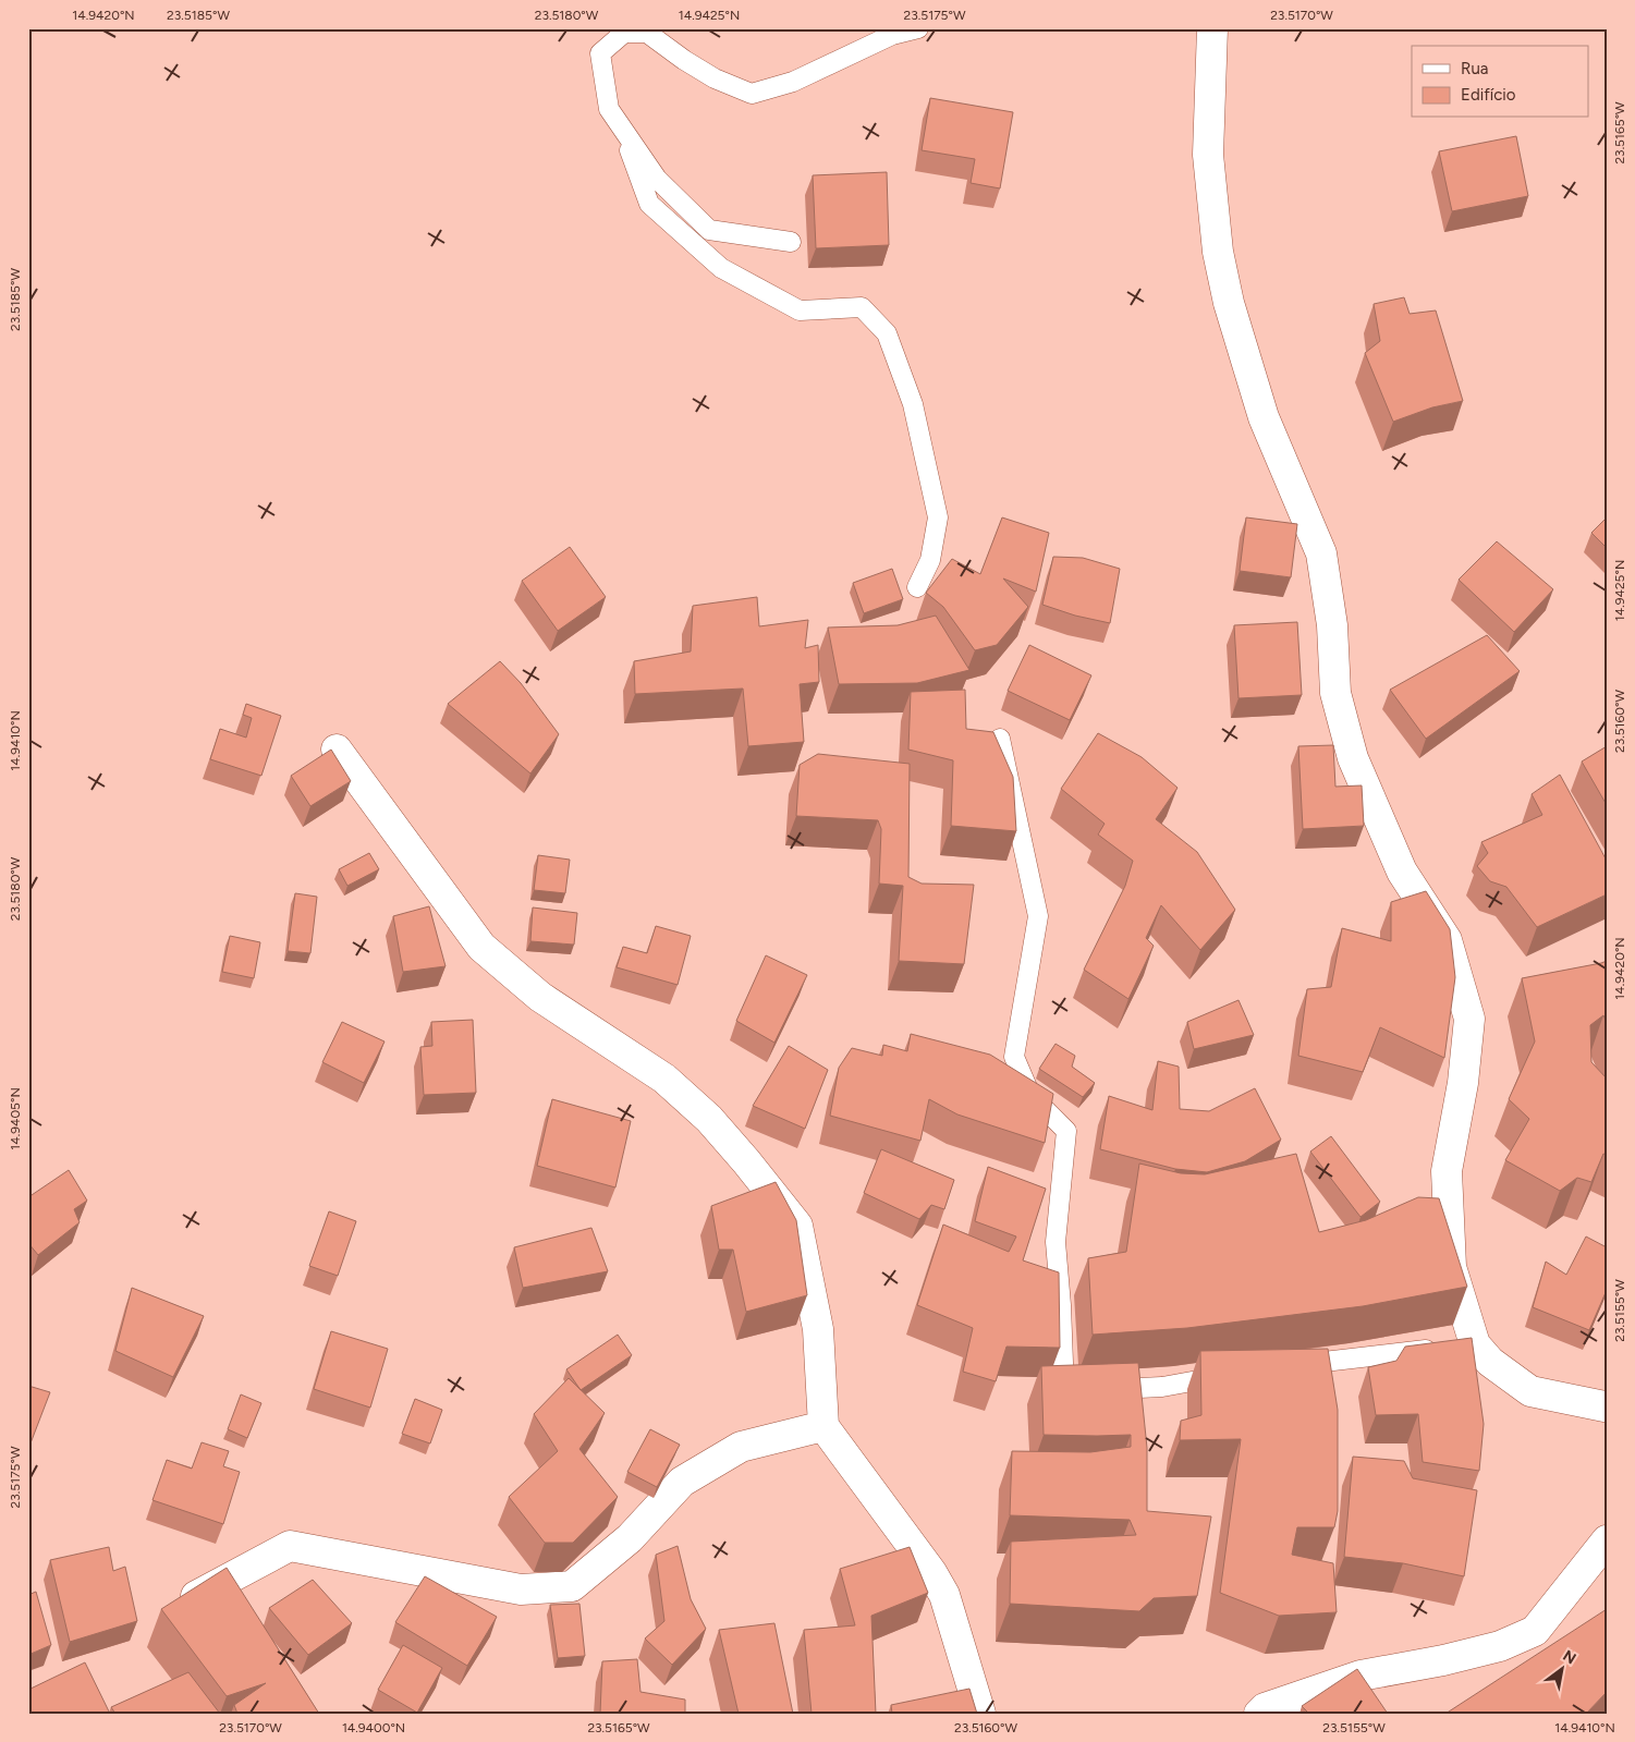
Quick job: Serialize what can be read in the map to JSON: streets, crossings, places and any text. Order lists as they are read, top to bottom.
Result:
{
  "legend": ["Rua", "Edifício"],
  "north": "top right",
  "coordinates": [
    "14.9420°N",
    "23.5185°W",
    "23.5180°W",
    "14.9425°N",
    "23.5175°W",
    "23.5170°W",
    "23.5165°W",
    "23.5160°W",
    "14.9410°N",
    "14.9405°N",
    "23.5155°W",
    "14.9400°N"
  ]
}
